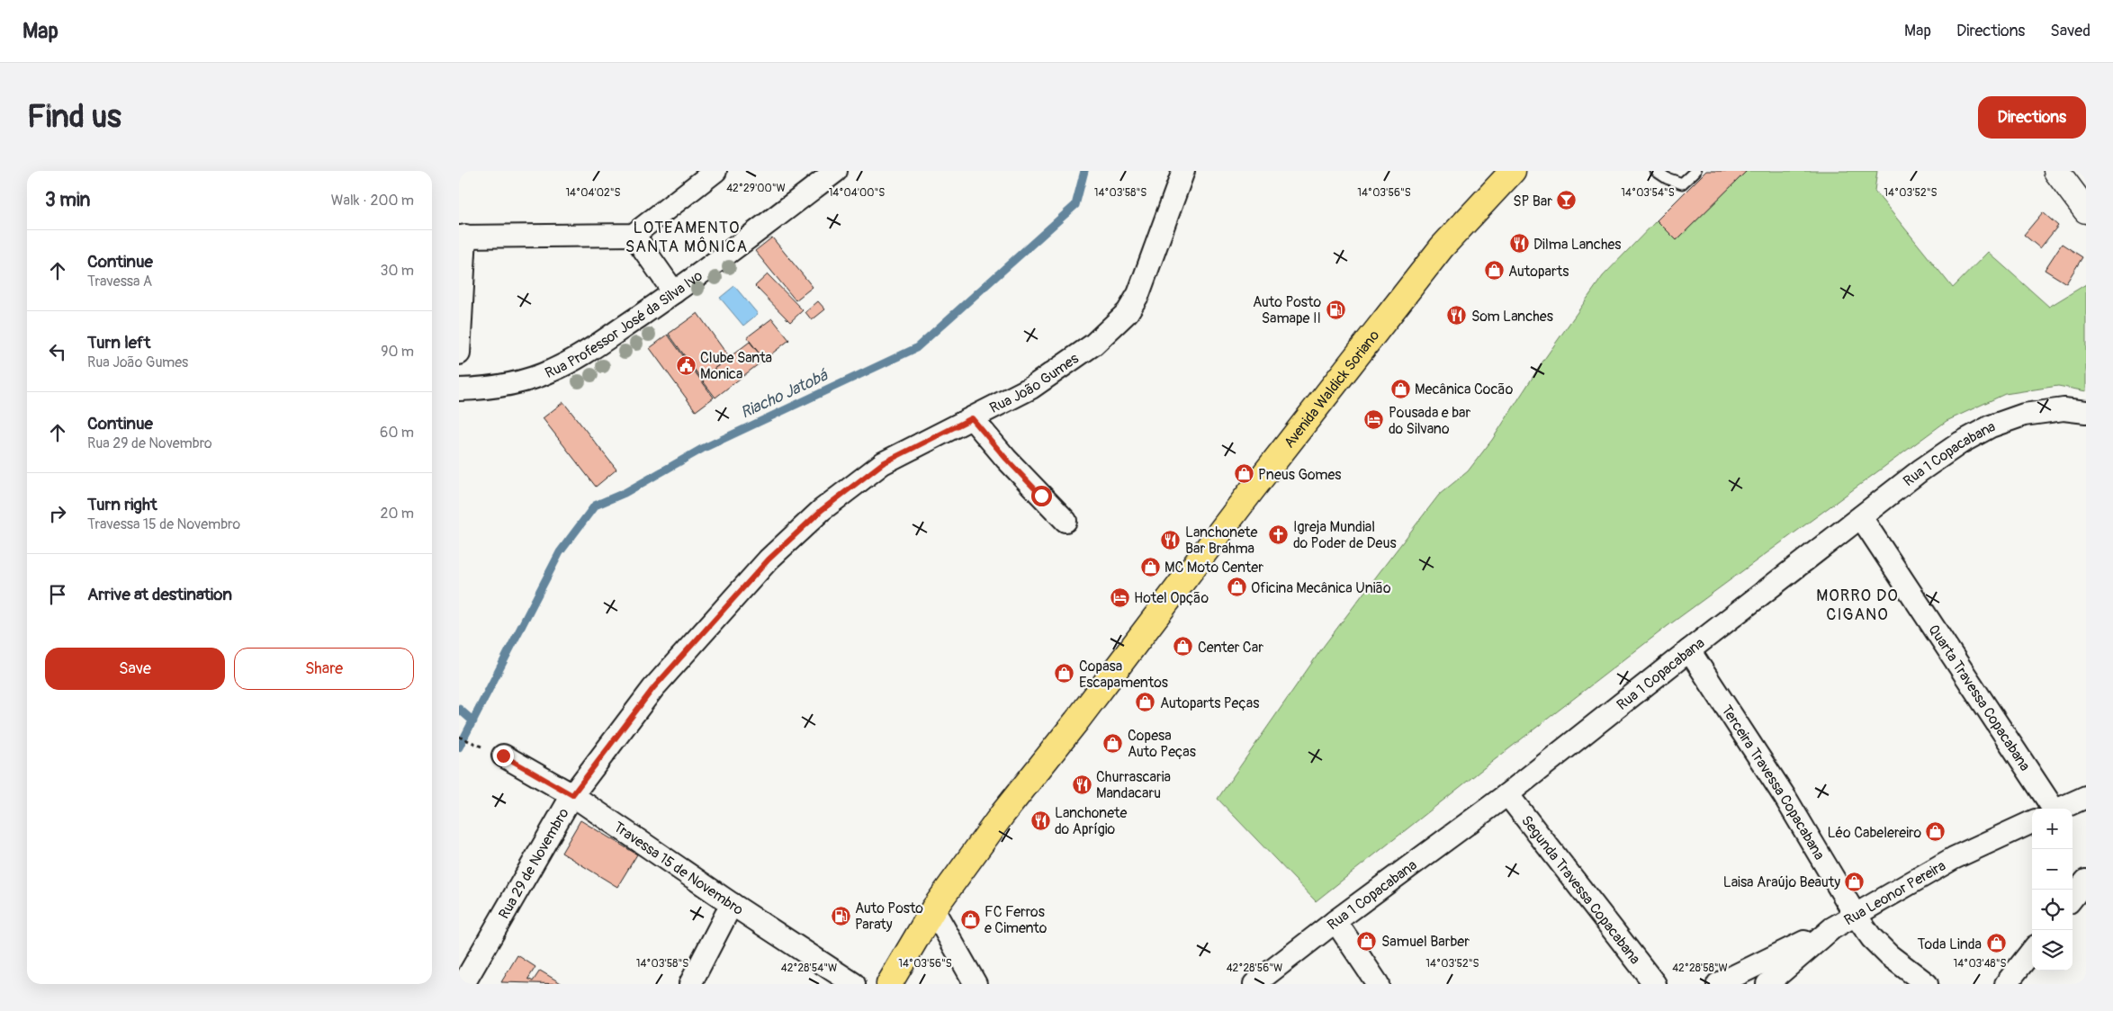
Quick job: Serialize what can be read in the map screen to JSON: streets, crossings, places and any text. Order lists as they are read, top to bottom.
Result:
{
  "streets": {
    "main road": ["Avenida Waldick Soriano"],
    "street": [
      "Rua Professor José da Silva Ivo",
      "Rua João Gumes",
      "Rua 1 Copacabana",
      "Quarta Travessa Copacabana",
      "Terceira Travessa Copacabana",
      "Rua 29 de Novembro",
      "Travessa 15 de Novembro",
      "Segunda Travessa Copacabana",
      "Rua Leonor Pereira"
    ]
  },
  "crossings": [
    ["Rua João Gumes", "Rua 29 de Novembro"],
    ["Rua 1 Copacabana", "Quarta Travessa Copacabana"],
    ["Rua 1 Copacabana", "Terceira Travessa Copacabana"],
    ["Rua 1 Copacabana", "Segunda Travessa Copacabana"],
    ["Terceira Travessa Copacabana", "Rua Leonor Pereira"],
    ["Rua 29 de Novembro", "Travessa 15 de Novembro"]
  ],
  "districts": ["LOTEAMENTO SANTA MÔNICA", "MORRO DO CIGANO"],
  "water": ["Riacho Jatobá"],
  "places": {
    "bar": ["SP Bar"],
    "restaurant": [
      "Dilma Lanches",
      "Som Lanches",
      "Lanchonete Bar Brahma",
      "Churrascaria Mandacaru",
      "Lanchonete do Aprígio"
    ],
    "shop": [
      "Autoparts",
      "Mecânica Cocão",
      "Pneus Gomes",
      "MC Moto Center",
      "Oficina Mecânica União",
      "Center Car",
      "Copasa Escapamentos",
      "Autoparts Peças",
      "Copesa Auto Peças",
      "Léo Cabelereiro",
      "Laisa Araújo Beauty",
      "FC Ferros e Cimento",
      "Samuel Barber",
      "Toda Linda"
    ],
    "fuel station": ["Auto Posto Samape II", "Auto Posto Paraty"],
    "public building": ["Clube Santa Monica"],
    "hotel": ["Pousada e bar do Silvano", "Hotel Opção"],
    "church": ["Igreja Mundial do Poder de Deus"]
  },
  "page": {
    "header": "Map",
    "nav": ["Map", "Directions", "Saved"],
    "buttons": [
      "Directions",
      ["Save", "Share"]
    ],
    "title": "Find us",
    "heading": ["3 min", "Walk · 200 m"],
    "list": [
      ["Continue", "Travessa A", "30 m"],
      ["Turn left", "Rua João Gumes", "90 m"],
      ["Continue", "Rua 29 de Novembro", "60 m"],
      ["Turn right", "Travessa 15 de Novembro", "20 m"],
      "Arrive at destination"
    ],
    "map_buttons": ["+", "−"]
  },
  "coordinates": [
    "42°29'00\"W",
    "14°04'02\"S",
    "14°04'00\"S",
    "14°03'58\"S",
    "14°03'56\"S",
    "14°03'54\"S",
    "14°03'52\"S",
    "14°03'48\"S",
    "42°28'54\"W",
    "42°28'56\"W",
    "42°28'58\"W"
  ]
}
